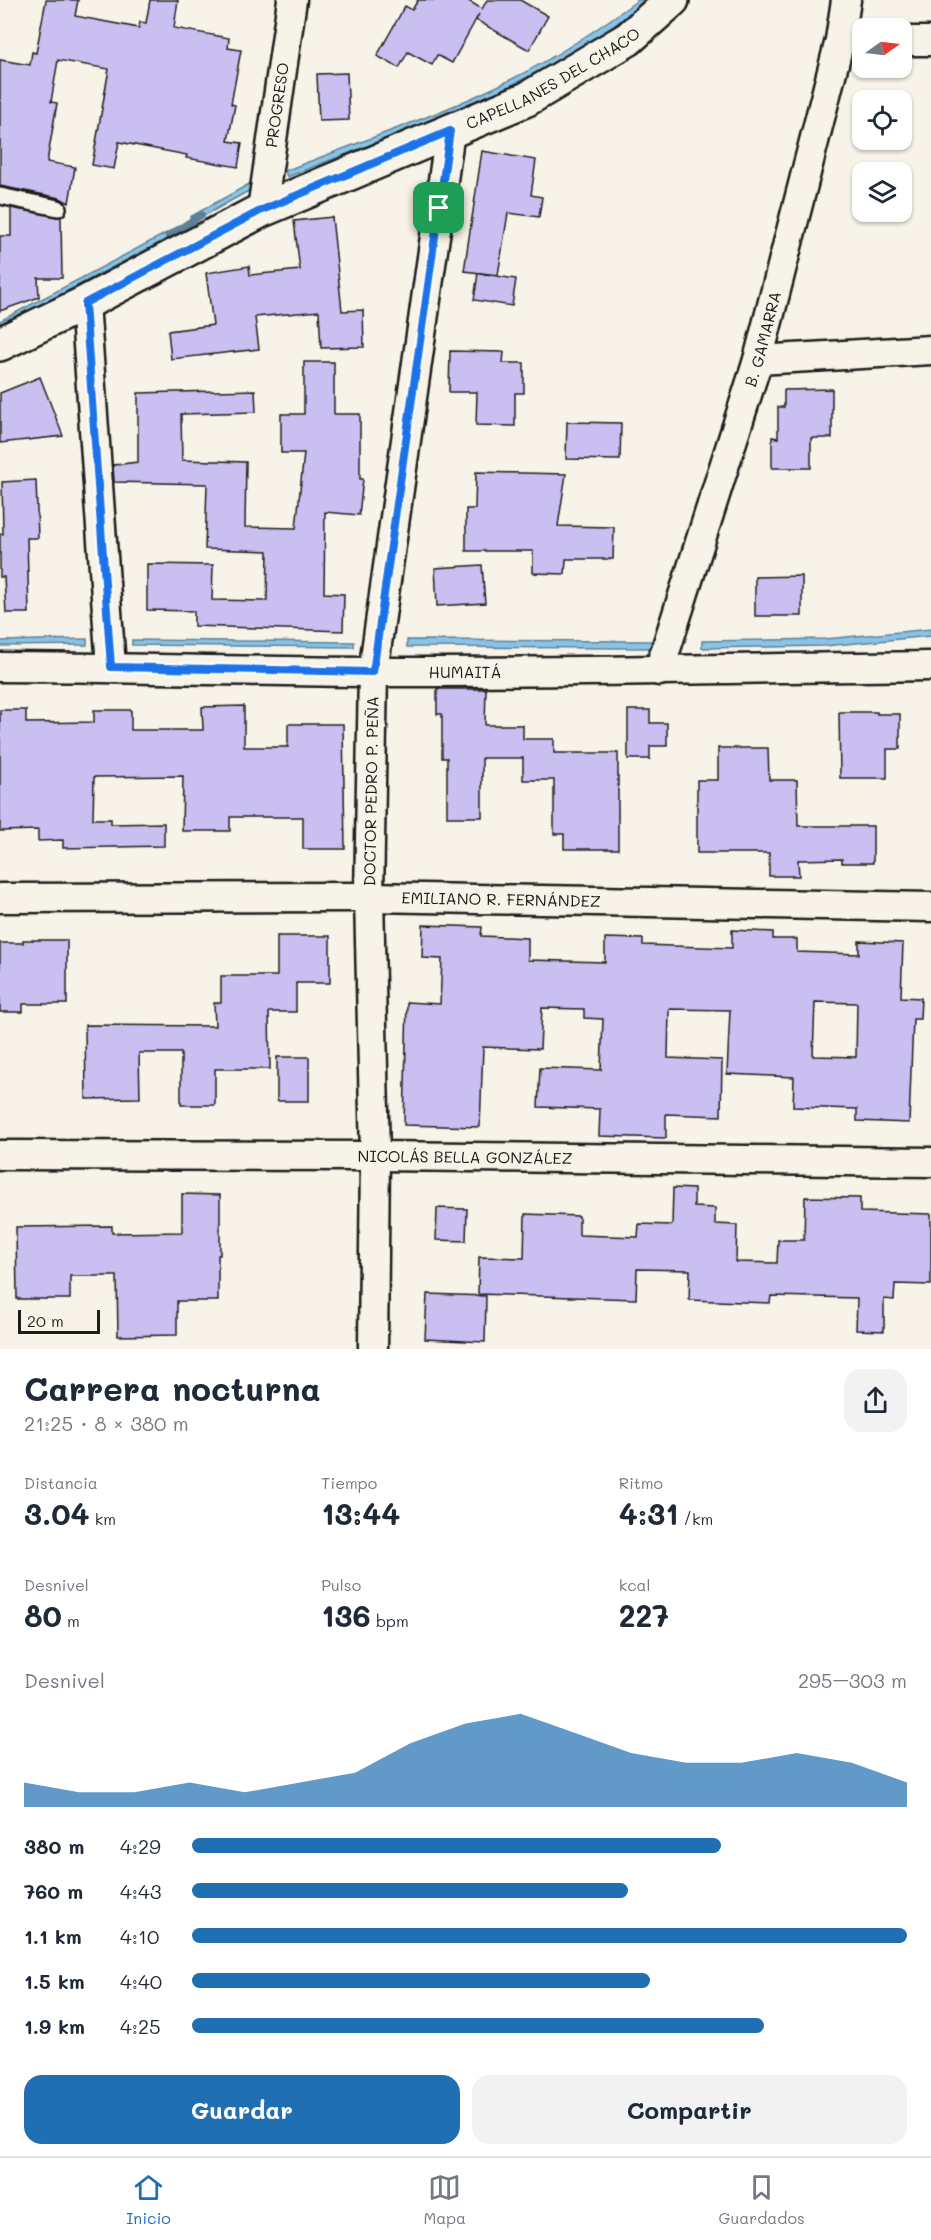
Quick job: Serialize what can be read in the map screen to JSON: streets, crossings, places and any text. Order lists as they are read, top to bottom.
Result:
{
  "streets": {
    "street": [
      "CAPELLANES DEL CHACO",
      "PROGRESO",
      "B. GAMARRA",
      "HUMAITÁ",
      "DOCTOR PEDRO P. PEÑA",
      "EMILIANO R. FERNÁNDEZ",
      "NICOLÁS BELLA GONZÁLEZ"
    ]
  },
  "crossings": [
    ["CAPELLANES DEL CHACO", "PROGRESO"],
    ["CAPELLANES DEL CHACO", "DOCTOR PEDRO P. PEÑA"],
    ["B. GAMARRA", "HUMAITÁ"],
    ["HUMAITÁ", "DOCTOR PEDRO P. PEÑA"],
    ["DOCTOR PEDRO P. PEÑA", "EMILIANO R. FERNÁNDEZ"],
    ["DOCTOR PEDRO P. PEÑA", "NICOLÁS BELLA GONZÁLEZ"]
  ],
  "scale_bar": "20 m",
  "north": "right",
  "page": {
    "scale": "20 m",
    "heading": ["Carrera nocturna", "21:25 · 8 × 380 m"],
    "stats": [
      ["Distancia", "3.04 km"],
      ["Tiempo", "13:44"],
      ["Ritmo", "4:31 /km"],
      ["Desnivel", "80 m"],
      ["Pulso", "136 bpm"],
      ["kcal", "227"]
    ],
    "chart": ["Desnivel", "295–303 m"],
    "list": [
      {
        "name": "380 m",
        "note": "4:29"
      },
      {
        "name": "760 m",
        "note": "4:43"
      },
      {
        "name": "1.1 km",
        "note": "4:10"
      },
      {
        "name": "1.5 km",
        "note": "4:40"
      },
      {
        "name": "1.9 km",
        "note": "4:25"
      }
    ],
    "buttons": ["Guardar", "Compartir"],
    "tabs": ["Inicio", "Mapa", "Guardados"]
  }
}
